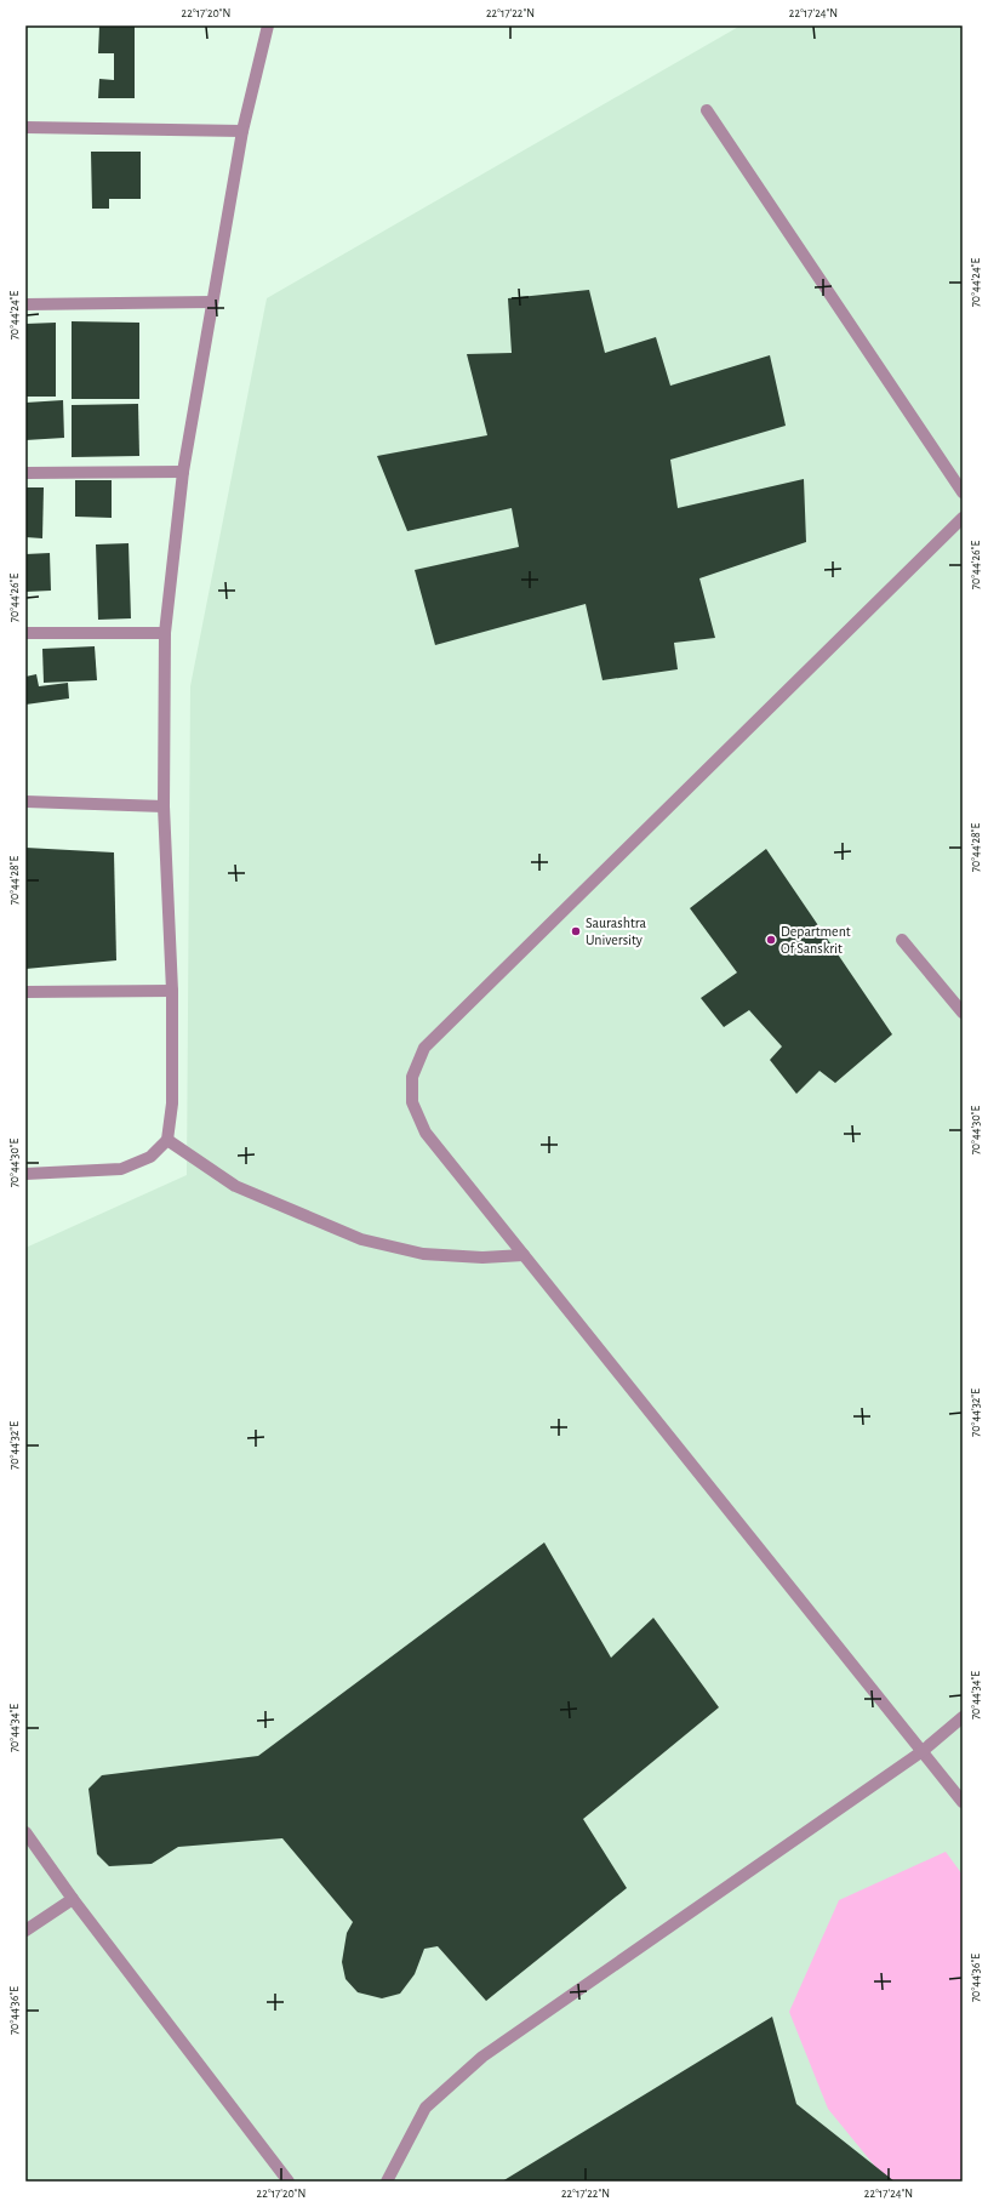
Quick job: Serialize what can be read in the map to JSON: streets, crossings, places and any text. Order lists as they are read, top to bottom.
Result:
{
  "places": ["Saurashtra University", "Department Of Sanskrit"],
  "coordinates": [
    "22°17'20\"N",
    "22°17'22\"N",
    "22°17'24\"N",
    "70°44'24\"E",
    "70°44'26\"E",
    "70°44'28\"E",
    "70°44'30\"E",
    "70°44'32\"E",
    "70°44'34\"E",
    "70°44'36\"E"
  ]
}
